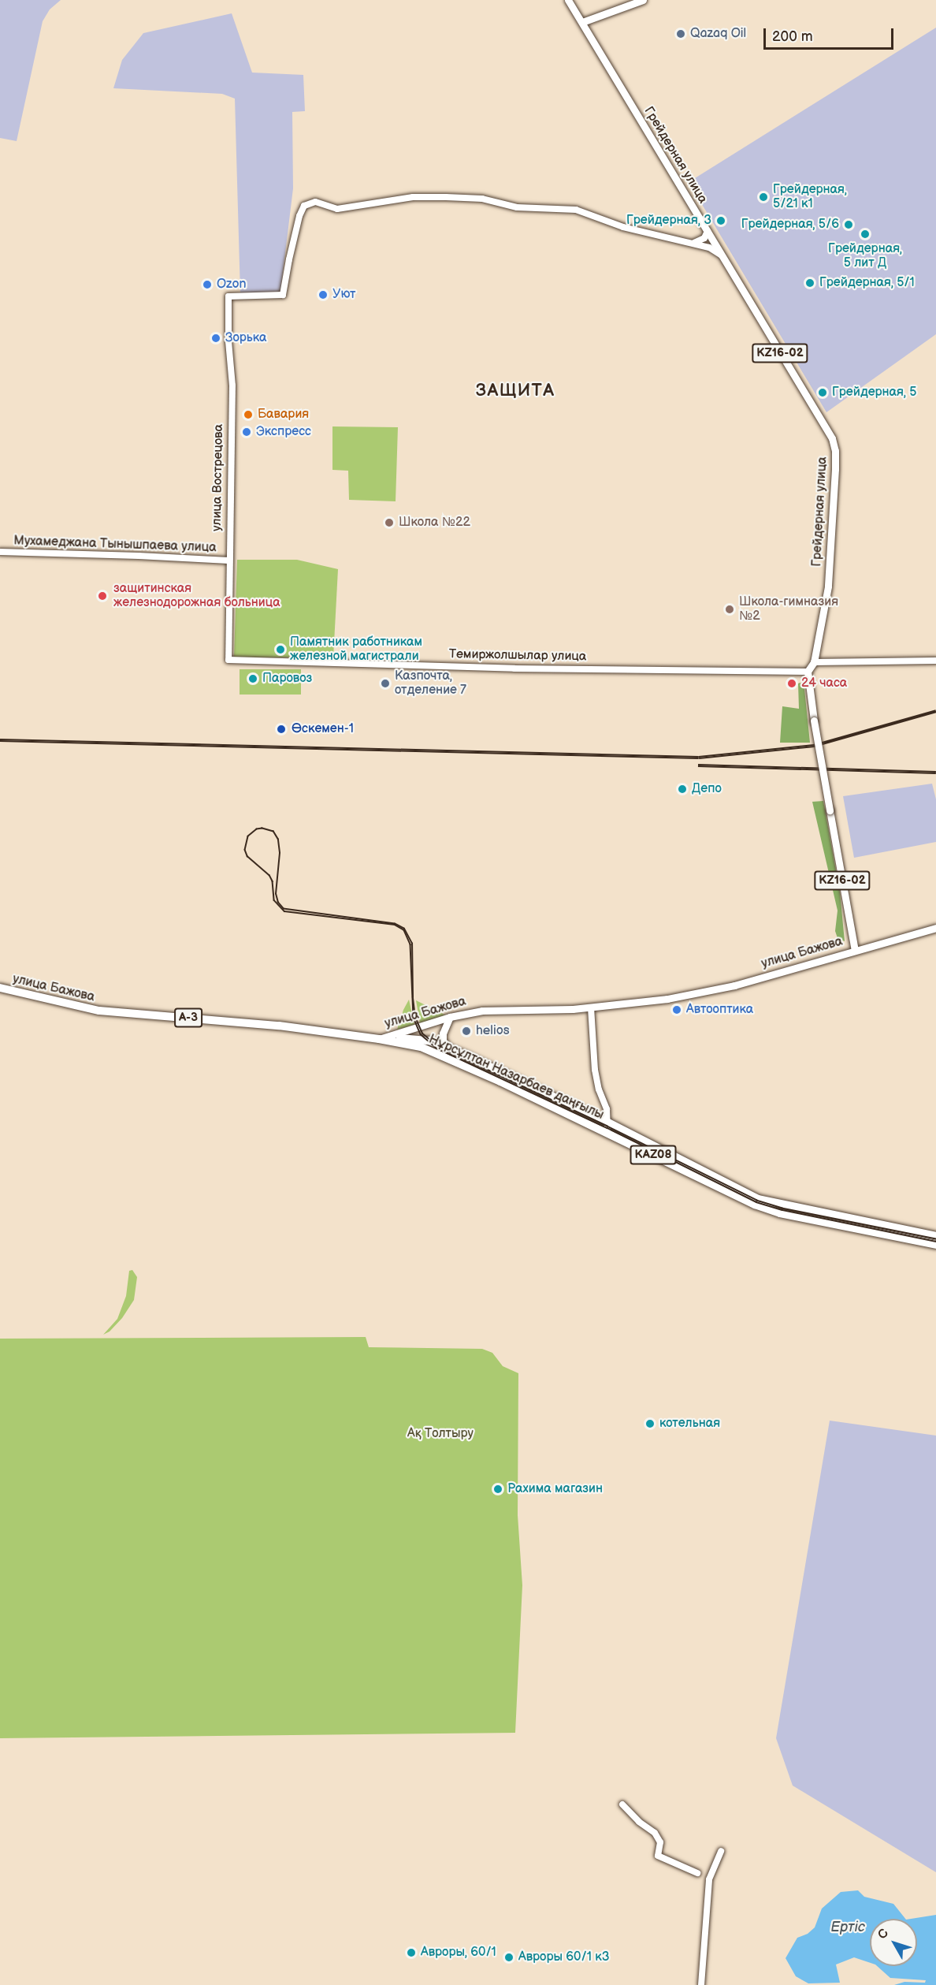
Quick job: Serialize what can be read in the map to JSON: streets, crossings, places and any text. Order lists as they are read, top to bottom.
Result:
{
  "streets": {
    "highway": [
      "улица Бажова",
      "A-3",
      "Нұрсұлтан Назарбаев даңғылы",
      "KAZ08"
    ],
    "main road": ["Грейдерная улица", "KZ16-02"],
    "street": ["улица Вострецова", "Мухамеджана Тынышпаева улица", "Темиржолшылар улица"]
  },
  "crossings": [
    ["Грейдерная улица", "KZ16-02"],
    ["Грейдерная улица", "Темиржолшылар улица"],
    ["KZ16-02", "Темиржолшылар улица"],
    ["KZ16-02", "улица Бажова"],
    ["улица Вострецова", "Мухамеджана Тынышпаева улица"],
    ["улица Вострецова", "Темиржолшылар улица"],
    ["улица Бажова", "Нұрсұлтан Назарбаев даңғылы"]
  ],
  "districts": ["ЗАЩИТА"],
  "water": ["Ертіс"],
  "parks": ["Ақ Толтыру"],
  "places": [
    "Qazaq Oil",
    "Грейдерная, 5/21 к1",
    "Грейдерная, 3",
    "Грейдерная, 5/6",
    "Грейдерная, 5 лит Д",
    "Грейдерная, 5/1",
    "Ozon",
    "Уют",
    "Зорька",
    "Грейдерная, 5",
    "Бавария",
    "Экспресс",
    "Школа №22",
    "защитинская железнодорожная больница",
    "Школа-гимназия №2",
    "Памятник работникам железной магистрали",
    "Паровоз",
    "Казпочта, отделение 7",
    "24 часа",
    "Өскемен-1",
    "Депо",
    "Автооптика",
    "helios",
    "котельная",
    "Рахима магазин",
    "Авроры, 60/1",
    "Авроры 60/1 к3"
  ],
  "scale_bar": "200 m",
  "north": "top left"
}
